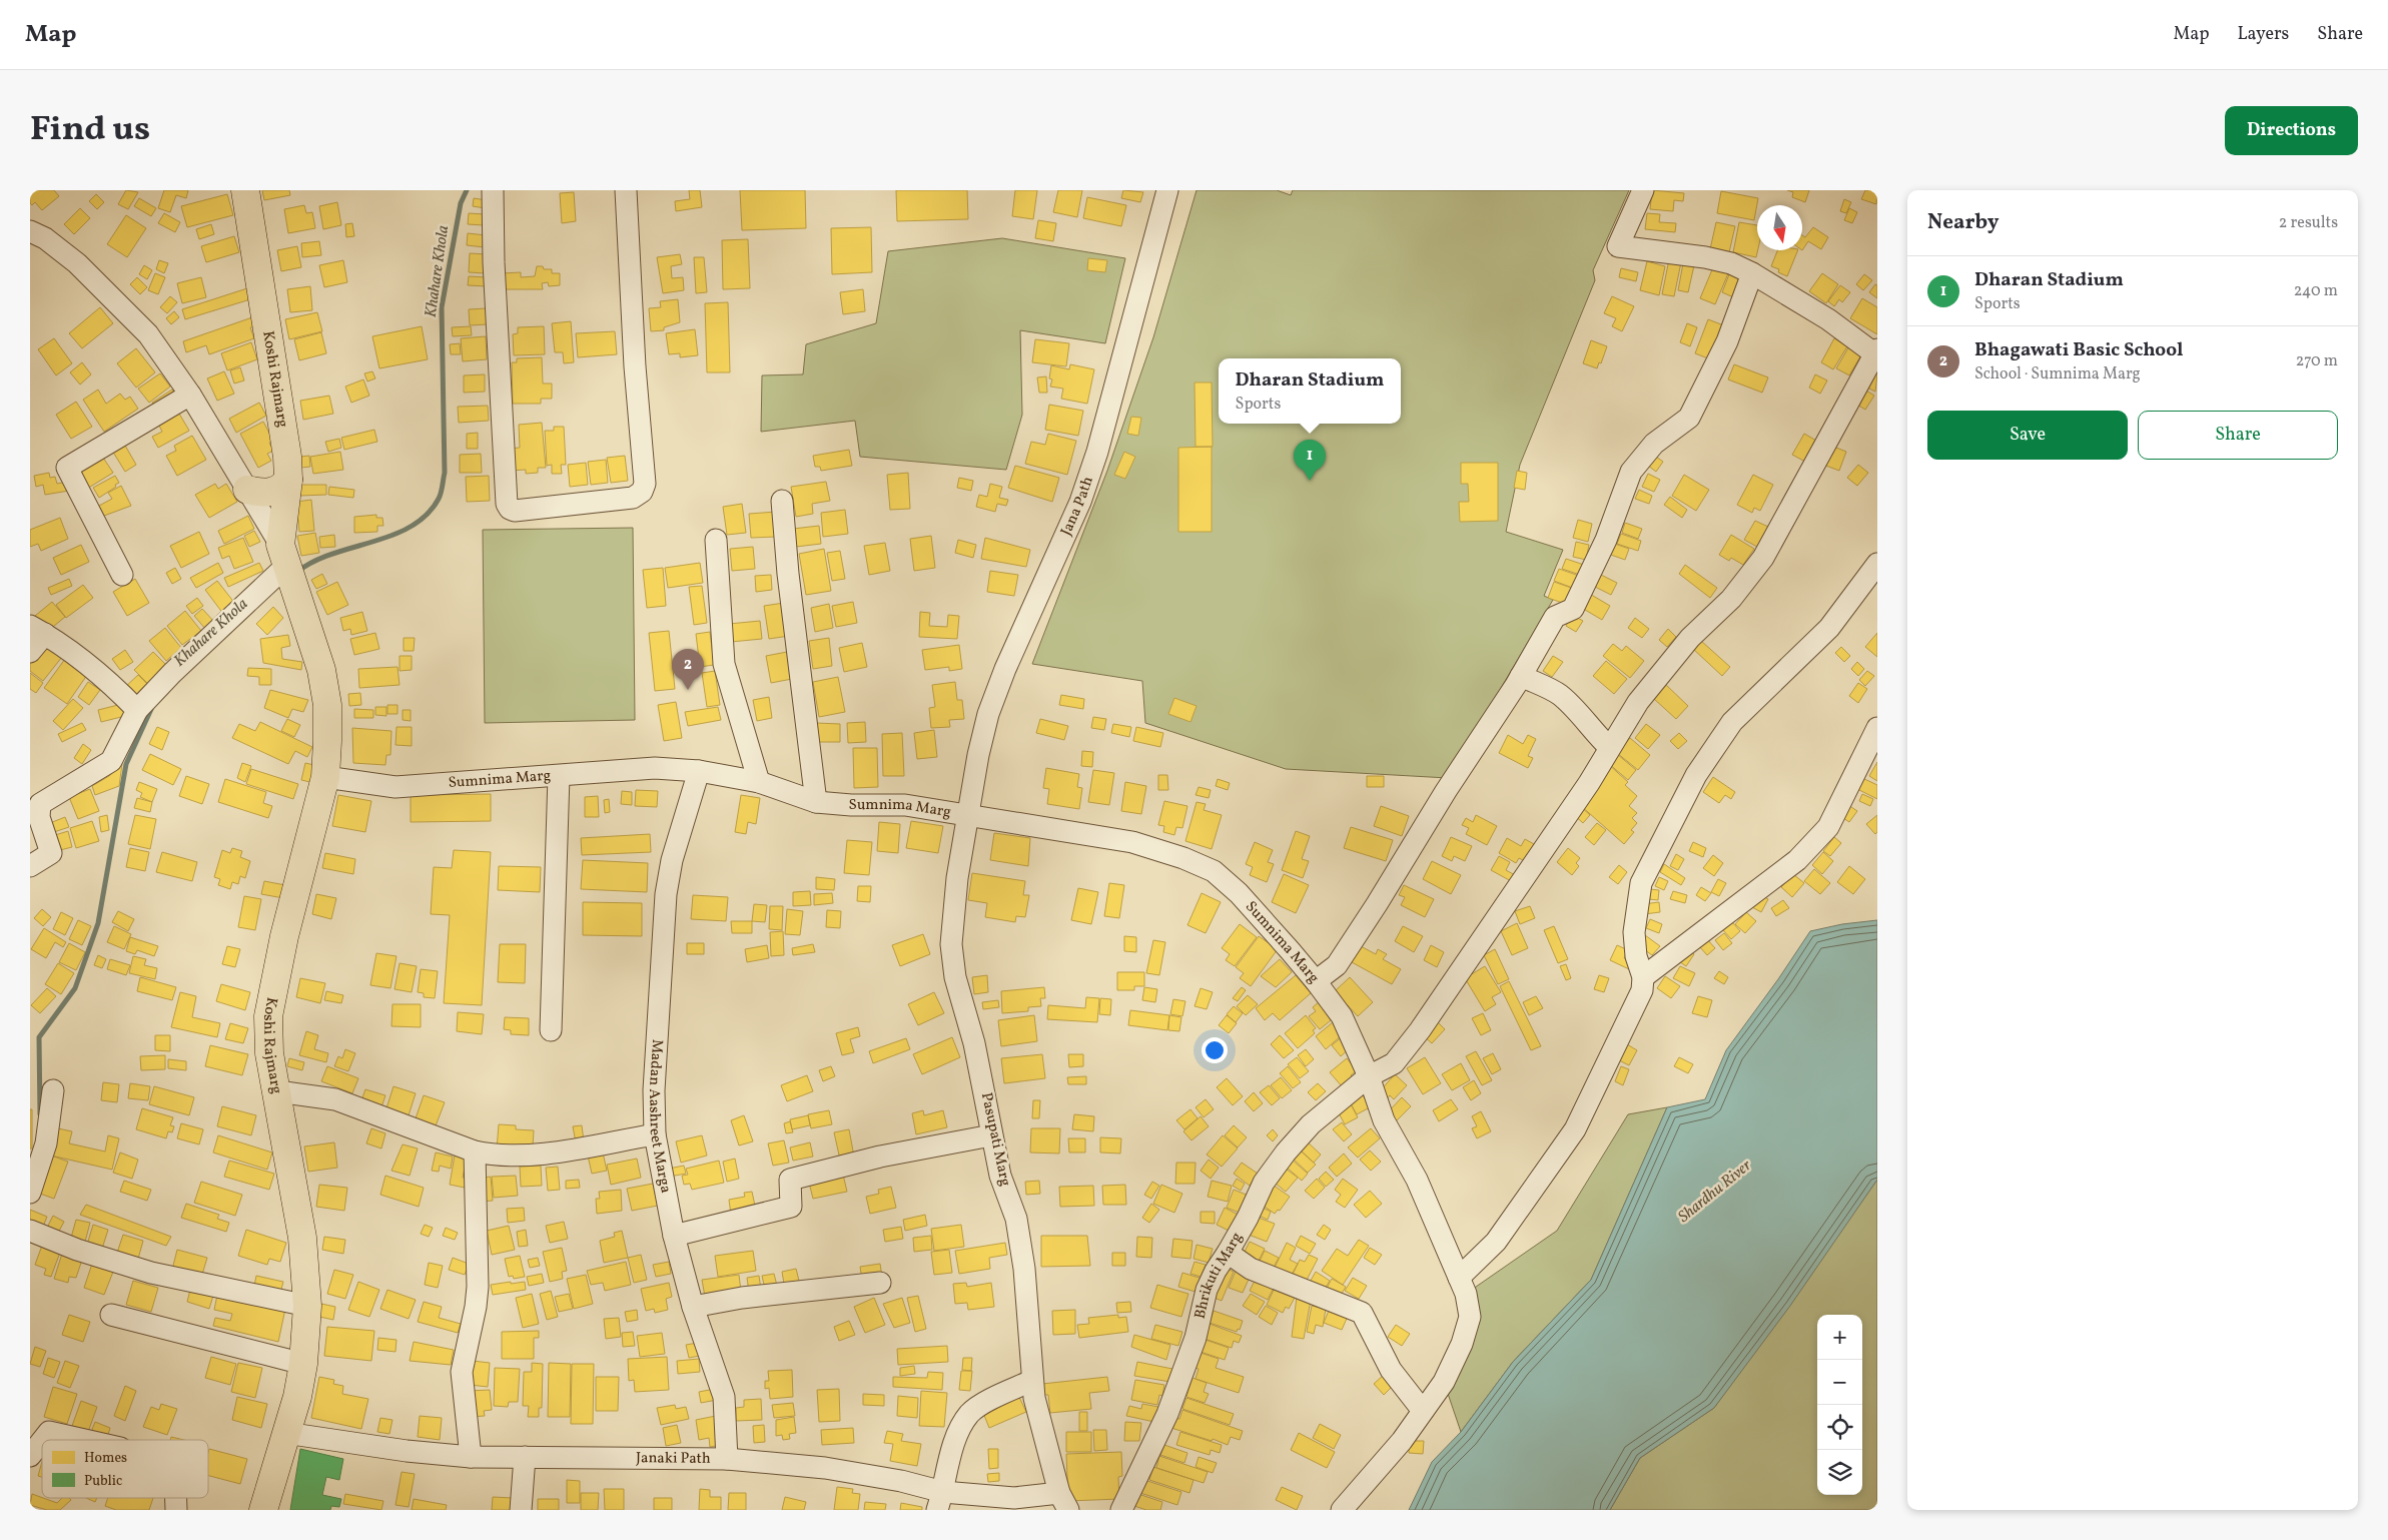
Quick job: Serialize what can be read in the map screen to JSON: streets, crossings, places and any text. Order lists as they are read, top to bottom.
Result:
{
  "streets": {
    "main road": ["Koshi Rajmarg"],
    "street": [
      "Jana Path",
      "Sumnima Marg",
      "Madan Aashreet Marga",
      "Pasupati Marg",
      "Bhrikuti Marg",
      "Janaki Path"
    ]
  },
  "crossings": [
    ["Koshi Rajmarg", "Sumnima Marg"],
    ["Koshi Rajmarg", "Janaki Path"],
    ["Jana Path", "Sumnima Marg"],
    ["Jana Path", "Pasupati Marg"],
    ["Sumnima Marg", "Madan Aashreet Marga"],
    ["Sumnima Marg", "Pasupati Marg"],
    ["Sumnima Marg", "Bhrikuti Marg"],
    ["Madan Aashreet Marga", "Janaki Path"],
    ["Pasupati Marg", "Janaki Path"]
  ],
  "water": ["Khahare Khola", "Shardhu River"],
  "legend": ["Homes", "Public"],
  "north": "bottom",
  "page": {
    "header": "Map",
    "nav": ["Map", "Layers", "Share"],
    "title": "Find us",
    "buttons": [
      "Directions",
      ["Save", "Share"]
    ],
    "heading": ["Nearby", "2 results"],
    "list": [
      {
        "mark": "1",
        "name": "Dharan Stadium",
        "note": "Sports",
        "value": "240 m"
      },
      {
        "mark": "2",
        "name": "Bhagawati Basic School",
        "note": "School · Sumnima Marg",
        "value": "270 m"
      }
    ],
    "popup": ["Dharan Stadium", "Sports"],
    "pins": ["1", "2"],
    "map_buttons": ["+", "−"]
  }
}
